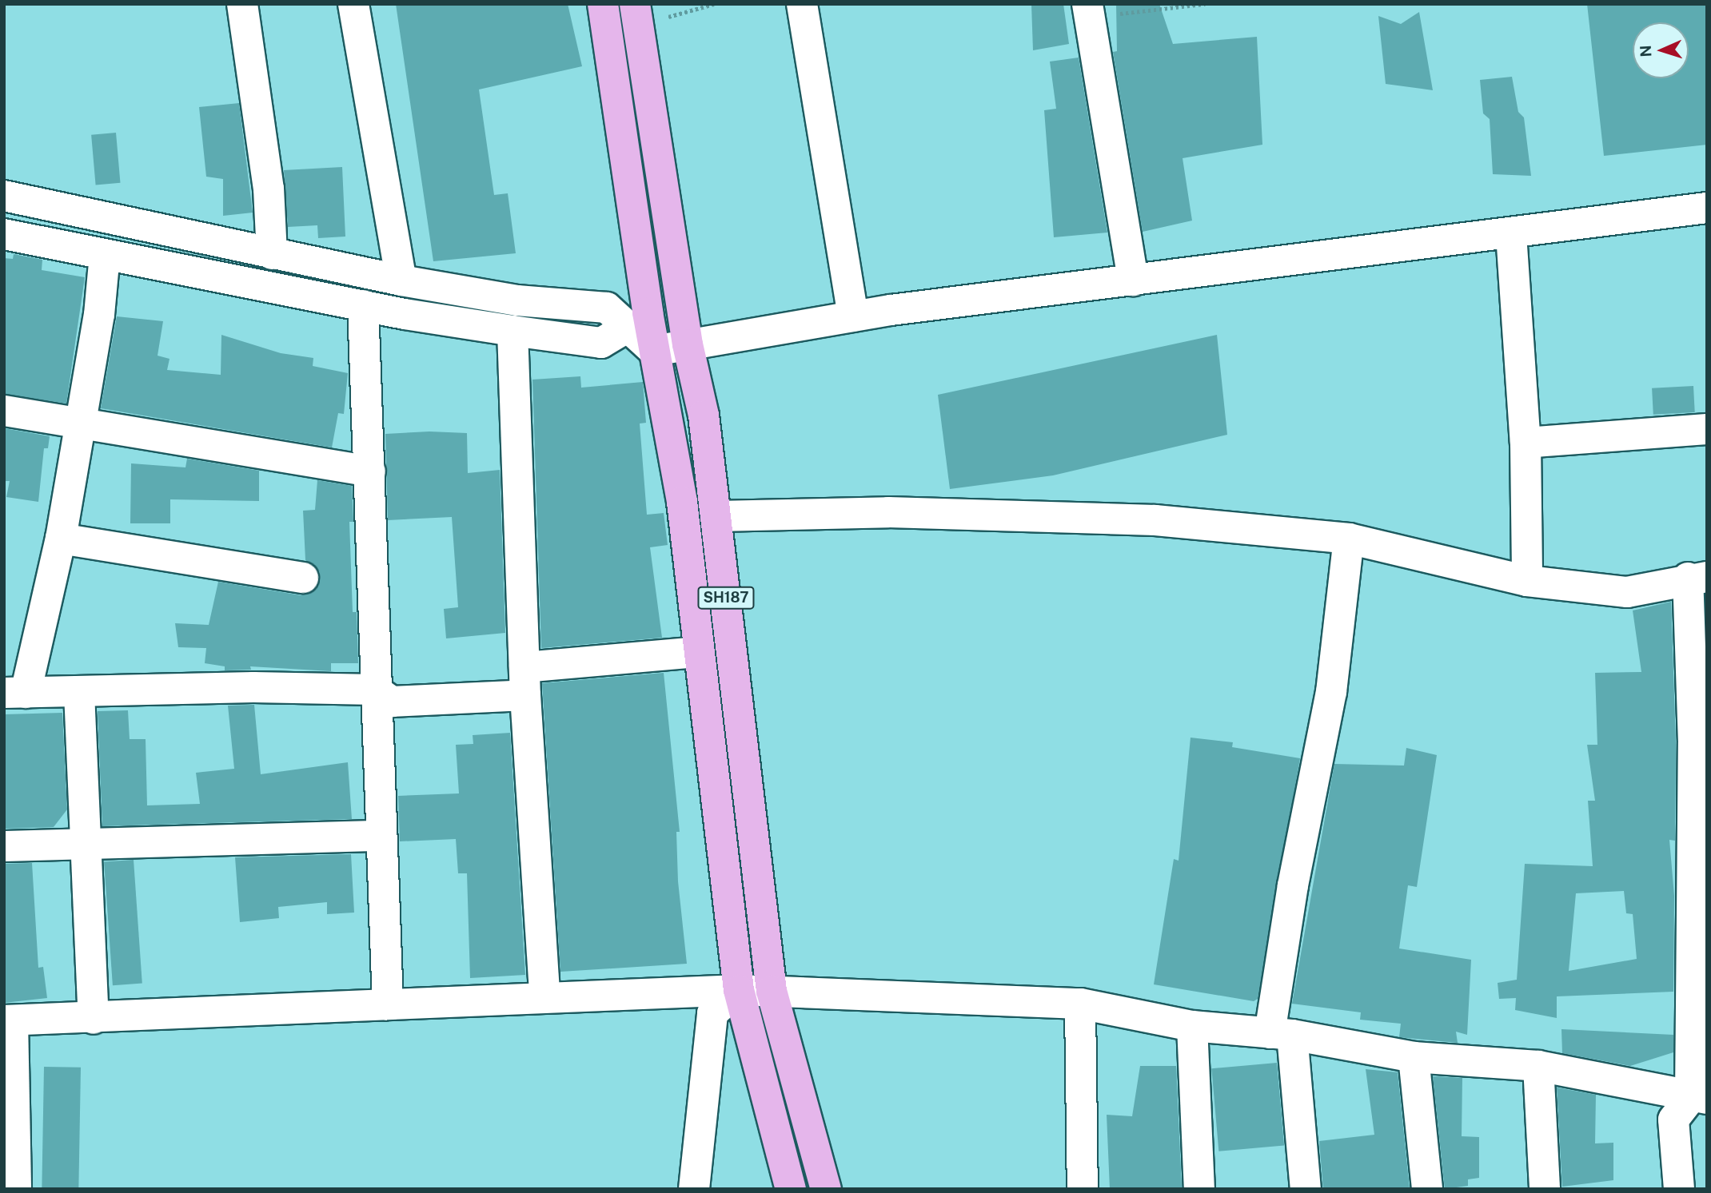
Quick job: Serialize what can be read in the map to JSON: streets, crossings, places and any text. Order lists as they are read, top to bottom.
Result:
{
  "streets": {
    "main road": ["SH187"]
  },
  "north": "left"
}
